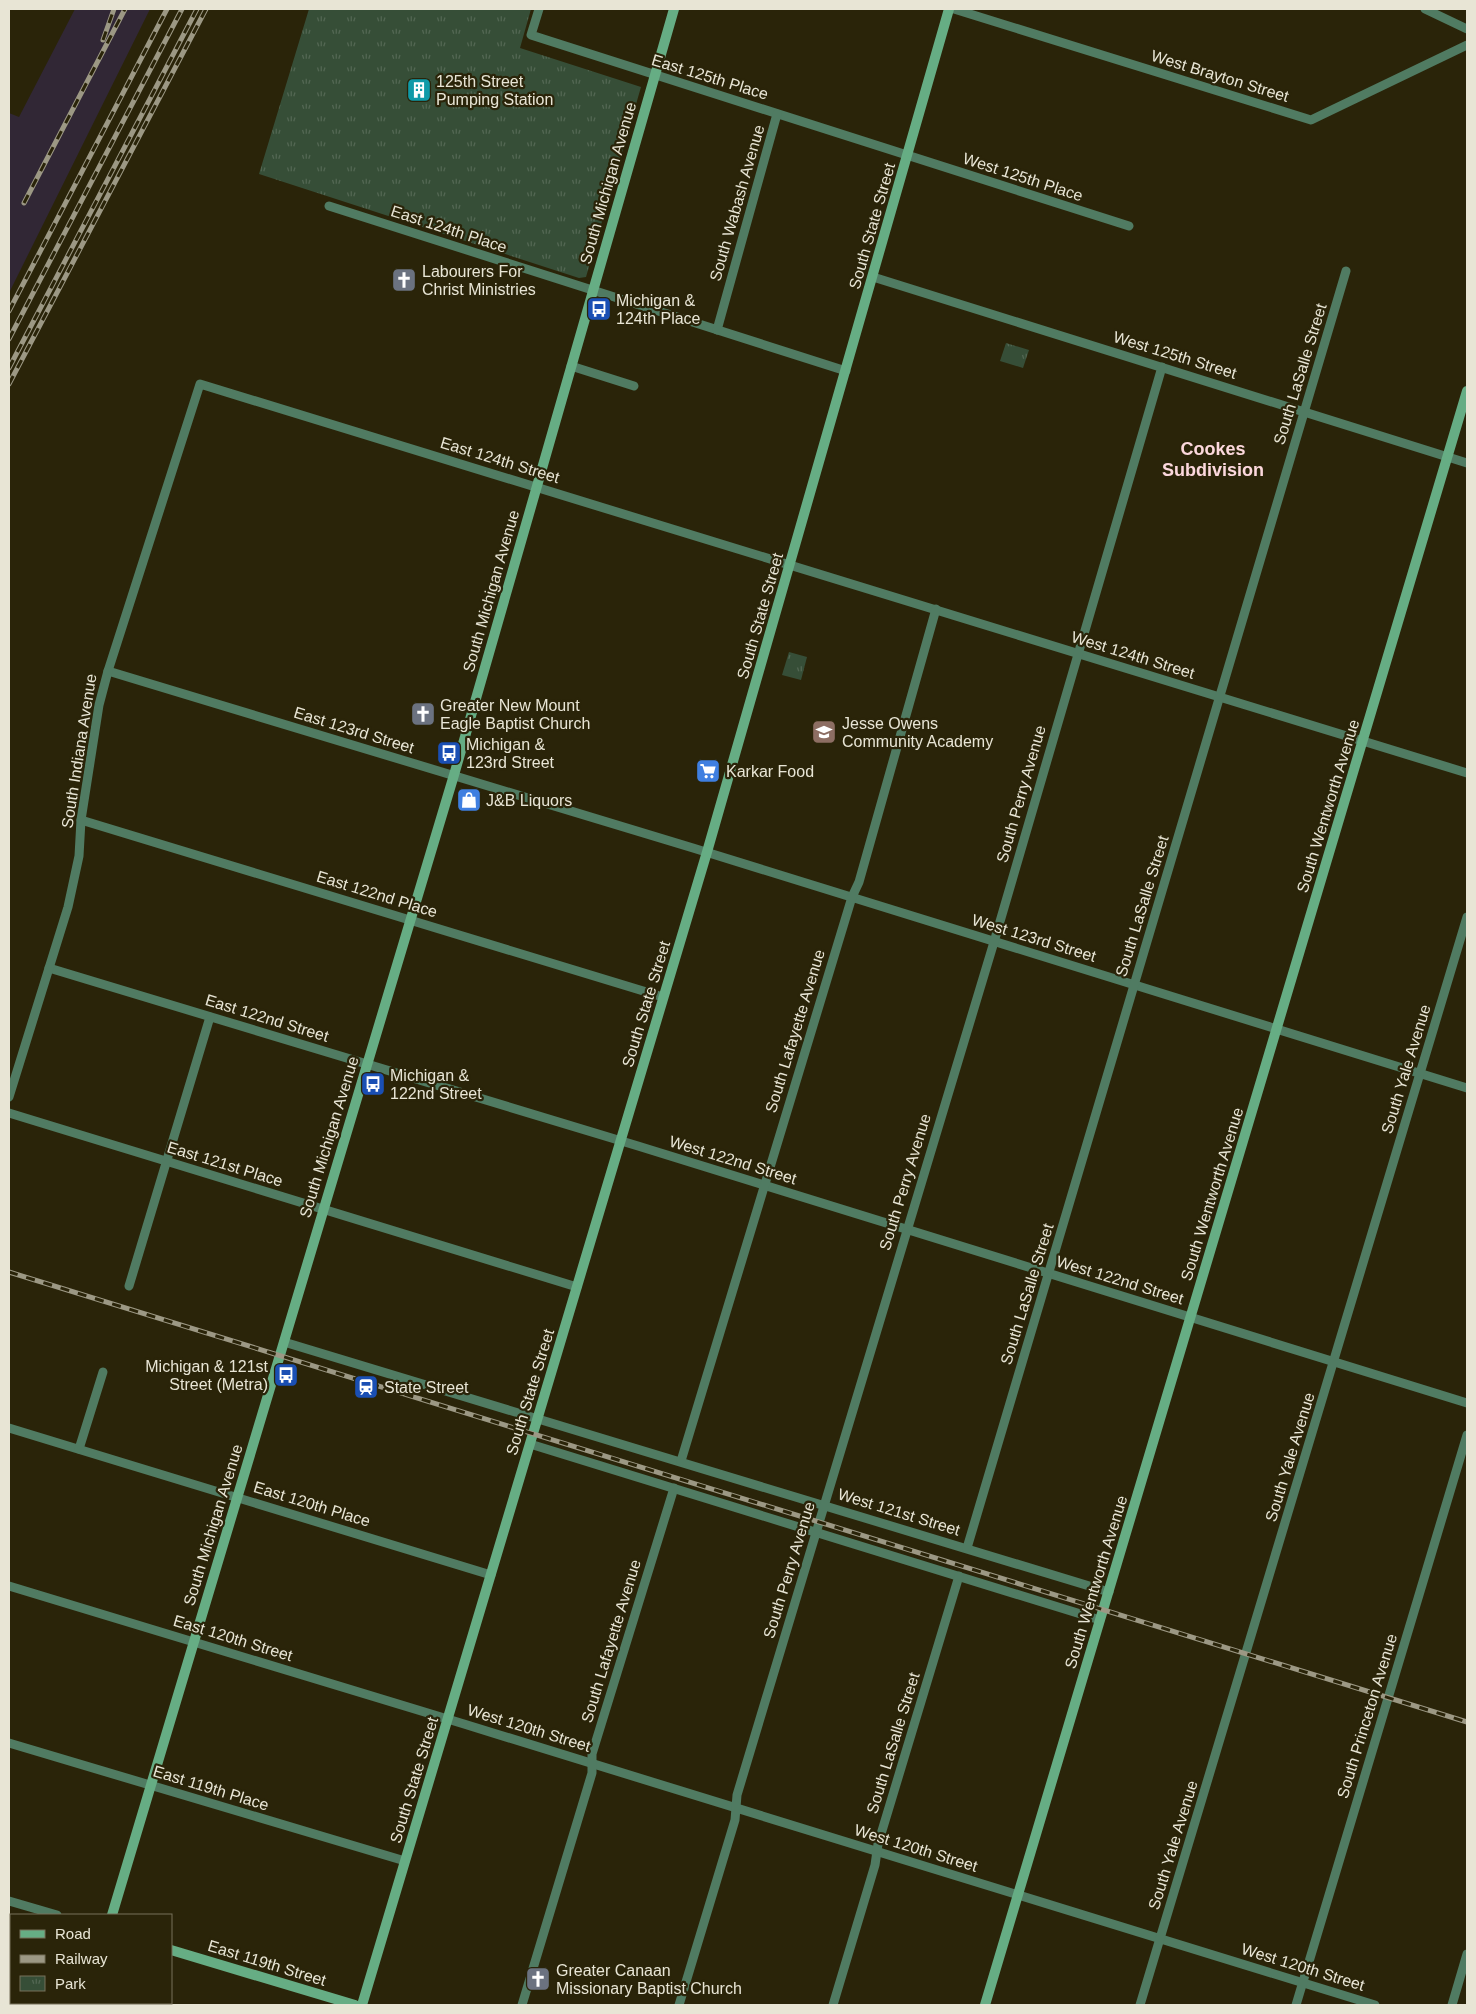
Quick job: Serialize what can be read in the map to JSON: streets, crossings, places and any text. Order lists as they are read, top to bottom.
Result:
{
  "streets": {
    "street": [
      "West Brayton Street",
      "East 125th Place",
      "West 125th Place",
      "South Michigan Avenue",
      "South Wabash Avenue",
      "South State Street",
      "East 124th Place",
      "West 125th Street",
      "South LaSalle Street",
      "East 124th Street",
      "West 124th Street",
      "East 123rd Street",
      "South Indiana Avenue",
      "South Perry Avenue",
      "South Wentworth Avenue",
      "East 122nd Place",
      "West 123rd Street",
      "East 122nd Street",
      "South Lafayette Avenue",
      "South Yale Avenue",
      "West 122nd Street",
      "East 121st Place",
      "East 120th Place",
      "West 121st Street",
      "East 120th Street",
      "South Princeton Avenue",
      "West 120th Street",
      "East 119th Place",
      "East 119th Street"
    ]
  },
  "crossings": [
    ["East 125th Place", "West 125th Place"],
    ["East 125th Place", "South Michigan Avenue"],
    ["East 125th Place", "South Wabash Avenue"],
    ["East 125th Place", "South State Street"],
    ["West 125th Place", "South State Street"],
    ["South Michigan Avenue", "East 124th Place"],
    ["South Michigan Avenue", "East 124th Street"],
    ["South Michigan Avenue", "East 123rd Street"],
    ["South Michigan Avenue", "East 122nd Place"],
    ["South Michigan Avenue", "East 122nd Street"],
    ["South Michigan Avenue", "East 121st Place"],
    ["South Michigan Avenue", "East 120th Place"],
    ["South Michigan Avenue", "West 121st Street"],
    ["South Michigan Avenue", "East 120th Street"],
    ["South Michigan Avenue", "East 119th Place"],
    ["South Wabash Avenue", "East 124th Place"],
    ["South State Street", "East 124th Place"],
    ["South State Street", "West 125th Street"],
    ["South State Street", "East 124th Street"],
    ["South State Street", "West 124th Street"],
    ["South State Street", "East 123rd Street"],
    ["South State Street", "East 122nd Place"],
    ["South State Street", "West 123rd Street"],
    ["South State Street", "East 122nd Street"],
    ["South State Street", "West 122nd Street"],
    ["South State Street", "East 121st Place"],
    ["South State Street", "East 120th Place"],
    ["South State Street", "West 121st Street"],
    ["South State Street", "East 120th Street"],
    ["South State Street", "West 120th Street"],
    ["South State Street", "East 119th Place"],
    ["West 125th Street", "South LaSalle Street"],
    ["West 125th Street", "South Perry Avenue"],
    ["West 125th Street", "South Wentworth Avenue"],
    ["South LaSalle Street", "West 124th Street"],
    ["South LaSalle Street", "West 123rd Street"],
    ["South LaSalle Street", "West 122nd Street"],
    ["South LaSalle Street", "West 121st Street"],
    ["South LaSalle Street", "West 120th Street"],
    ["East 124th Street", "West 124th Street"],
    ["East 124th Street", "South Indiana Avenue"],
    ["West 124th Street", "South Perry Avenue"],
    ["West 124th Street", "South Wentworth Avenue"],
    ["West 124th Street", "South Lafayette Avenue"],
    ["East 123rd Street", "South Indiana Avenue"],
    ["East 123rd Street", "West 123rd Street"],
    ["South Indiana Avenue", "East 122nd Place"],
    ["South Indiana Avenue", "East 122nd Street"],
    ["South Perry Avenue", "West 123rd Street"],
    ["South Perry Avenue", "West 122nd Street"],
    ["South Perry Avenue", "West 121st Street"],
    ["South Perry Avenue", "West 120th Street"],
    ["South Wentworth Avenue", "West 123rd Street"],
    ["South Wentworth Avenue", "West 122nd Street"],
    ["South Wentworth Avenue", "West 121st Street"],
    ["South Wentworth Avenue", "West 120th Street"],
    ["West 123rd Street", "South Lafayette Avenue"],
    ["West 123rd Street", "South Yale Avenue"],
    ["East 122nd Street", "West 122nd Street"],
    ["South Lafayette Avenue", "West 122nd Street"],
    ["South Lafayette Avenue", "West 121st Street"],
    ["South Lafayette Avenue", "West 120th Street"],
    ["South Yale Avenue", "West 122nd Street"],
    ["South Yale Avenue", "West 120th Street"],
    ["East 120th Street", "West 120th Street"],
    ["South Princeton Avenue", "West 120th Street"]
  ],
  "districts": ["Cookes Subdivision"],
  "places": {
    "building": ["125th Street Pumping Station"],
    "church": ["Labourers For Christ Ministries", "Greater New Mount Eagle Baptist Church", "Greater Canaan Missionary Baptist Church"],
    "bus stop": [
      "Michigan & 124th Place",
      "Michigan & 123rd Street",
      "Michigan & 122nd Street",
      "Michigan & 121st Street (Metra)"
    ],
    "school or university": ["Jesse Owens Community Academy"],
    "supermarket": ["Karkar Food"],
    "shop": ["J&B Liquors"],
    "station": ["State Street"]
  },
  "legend": ["Road", "Railway", "Park"]
}
